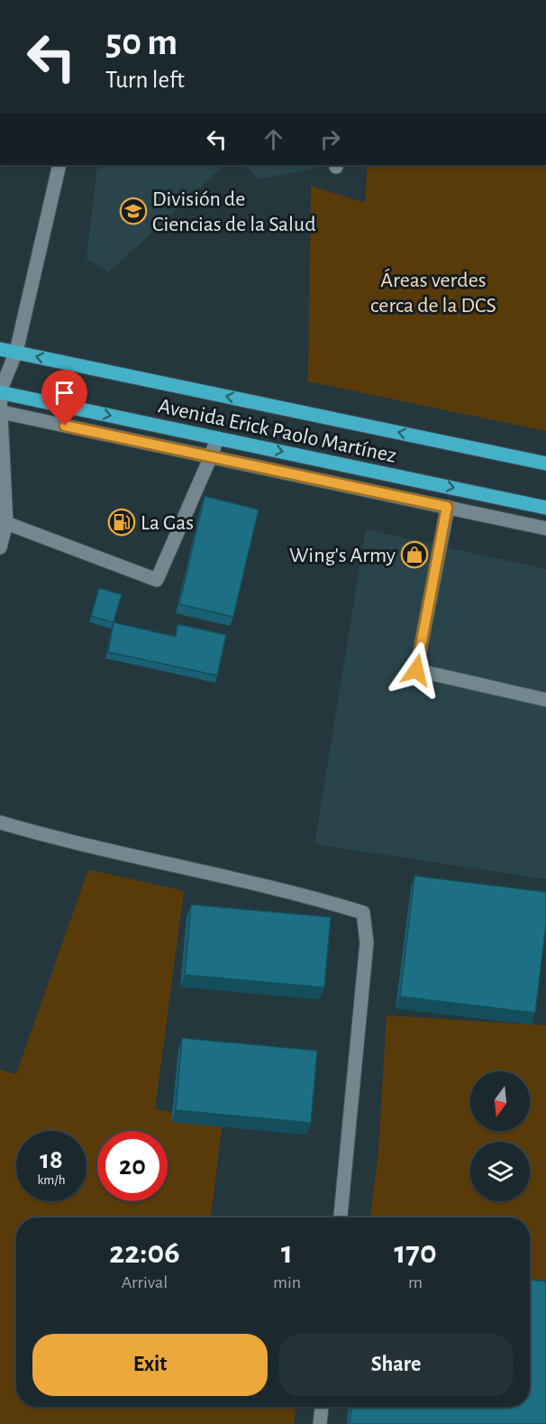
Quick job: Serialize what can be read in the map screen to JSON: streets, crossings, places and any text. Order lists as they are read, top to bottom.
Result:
{
  "streets": {
    "main road": ["Avenida Erick Paolo Martínez"]
  },
  "parks": ["Áreas verdes cerca de la DCS"],
  "places": {
    "school or university": ["División de Ciencias de la Salud"],
    "fuel station": ["La Gas"],
    "shop": ["Wing's Army"]
  },
  "north": "bottom",
  "page": {
    "turn": ["50 m", "Turn left"],
    "speed": "18 km/h",
    "limit": "20",
    "eta": [
      "22:06",
      "Arrival",
      "1",
      "min",
      "170",
      "m"
    ],
    "buttons": ["Exit", "Share"]
  }
}
